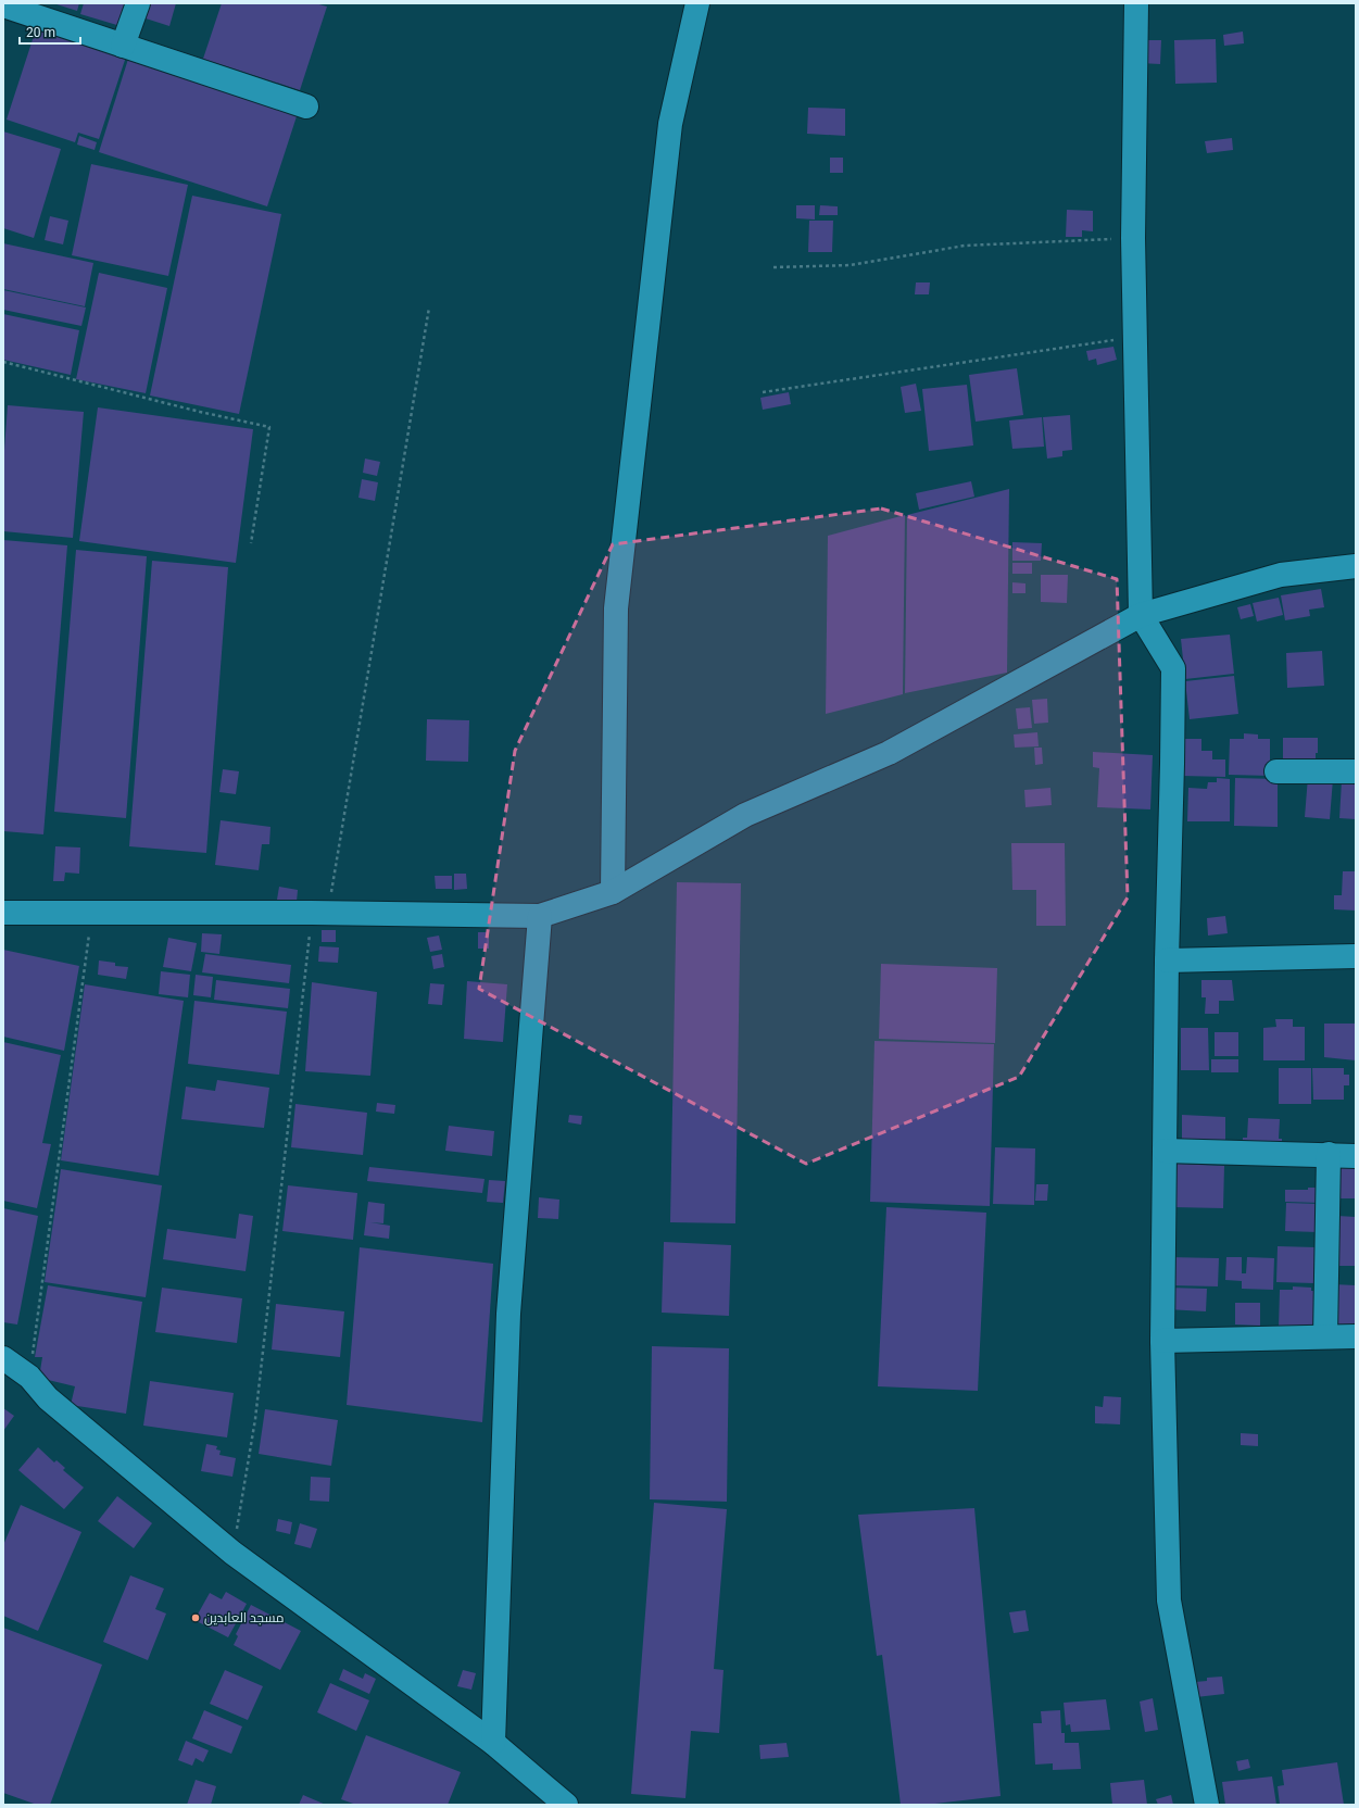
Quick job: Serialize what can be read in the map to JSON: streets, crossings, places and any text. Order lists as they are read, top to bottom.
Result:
{
  "places": ["مسجد العابدين"],
  "scale_bar": "20 m"
}
